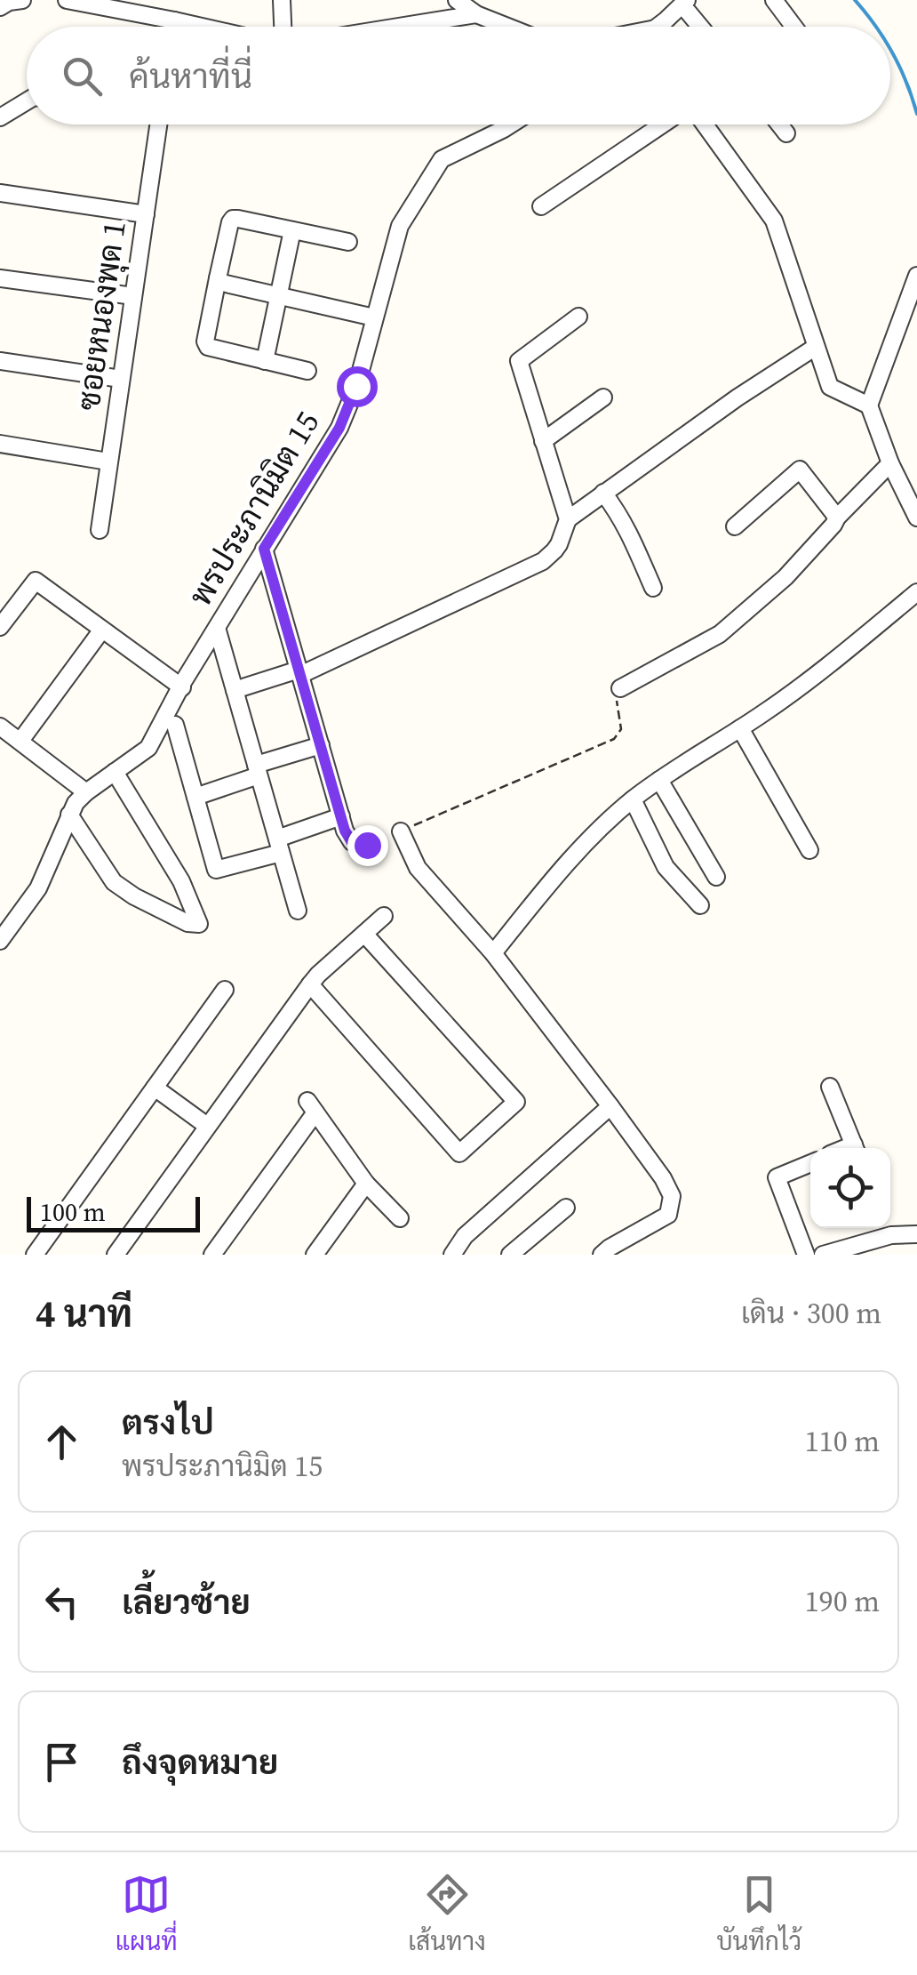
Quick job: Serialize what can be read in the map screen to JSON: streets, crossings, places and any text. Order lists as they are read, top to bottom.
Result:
{
  "streets": {
    "street": ["ซอยหนองพุด 1", "พรประภานิมิต 15"]
  },
  "scale_bar": "100 m",
  "page": {
    "search": "ค้นหาที่นี่",
    "scale": "100 m",
    "heading": ["4 นาที", "เดิน · 300 m"],
    "list": [
      ["ตรงไป", "พรประภานิมิต 15", "110 m"],
      ["เลี้ยวซ้าย", "190 m"],
      "ถึงจุดหมาย"
    ],
    "nav": ["แผนที่", "เส้นทาง", "บันทึกไว้"]
  }
}
